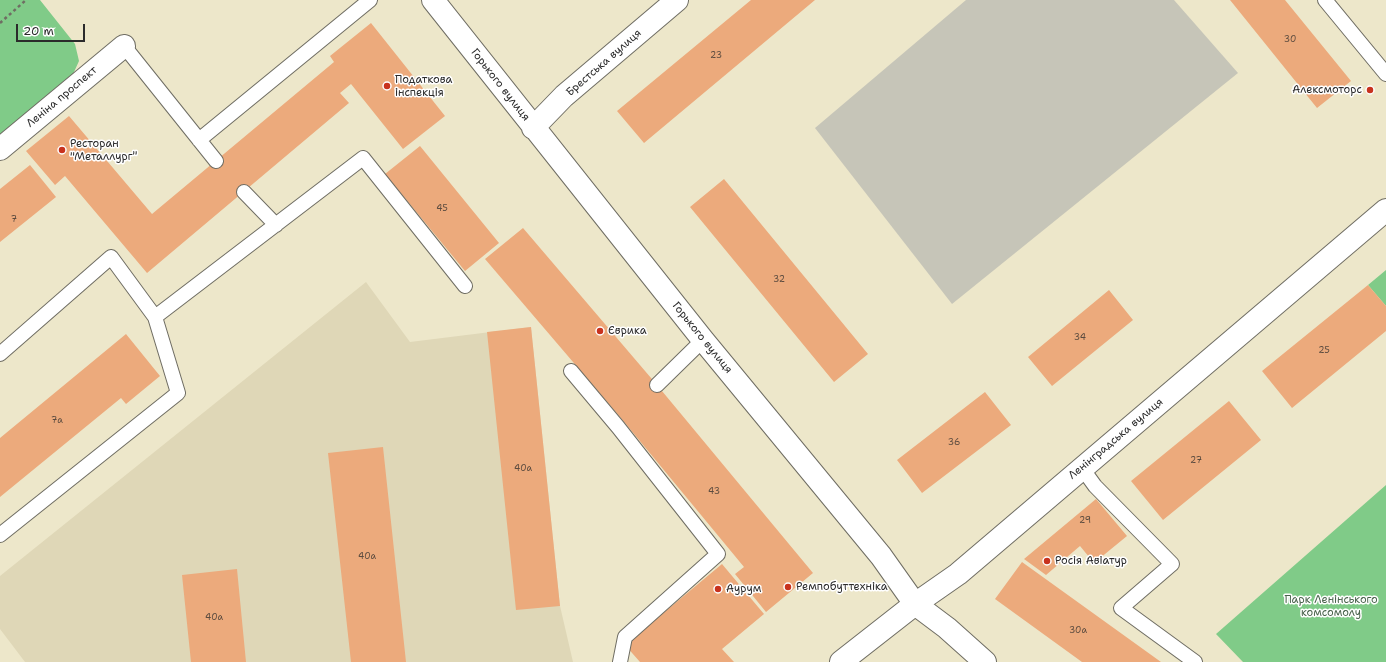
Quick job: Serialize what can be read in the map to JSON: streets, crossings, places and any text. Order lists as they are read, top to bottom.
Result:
{
  "streets": {
    "street": [
      "Брестська вулиця",
      "Горького вулиця",
      "Леніна проспект",
      "Ленінградська вулиця"
    ]
  },
  "crossings": [
    ["Брестська вулиця", "Горького вулиця"],
    ["Горького вулиця", "Ленінградська вулиця"]
  ],
  "parks": ["Парк Ленінського комсомолу"],
  "places": [
    "Податкова інспекція",
    "Алексмоторс",
    "Ресторан \"Металлург\"",
    "Єврика",
    "Росія Авіатур",
    "Ремпобуттехніка",
    "Аурум"
  ],
  "house_numbers": [
    "30",
    "23",
    "45",
    "7",
    "32",
    "34",
    "25",
    "7а",
    "36",
    "27",
    "40а",
    "43",
    "29",
    "40а",
    "40а",
    "30а"
  ],
  "scale_bar": "20 m"
}
